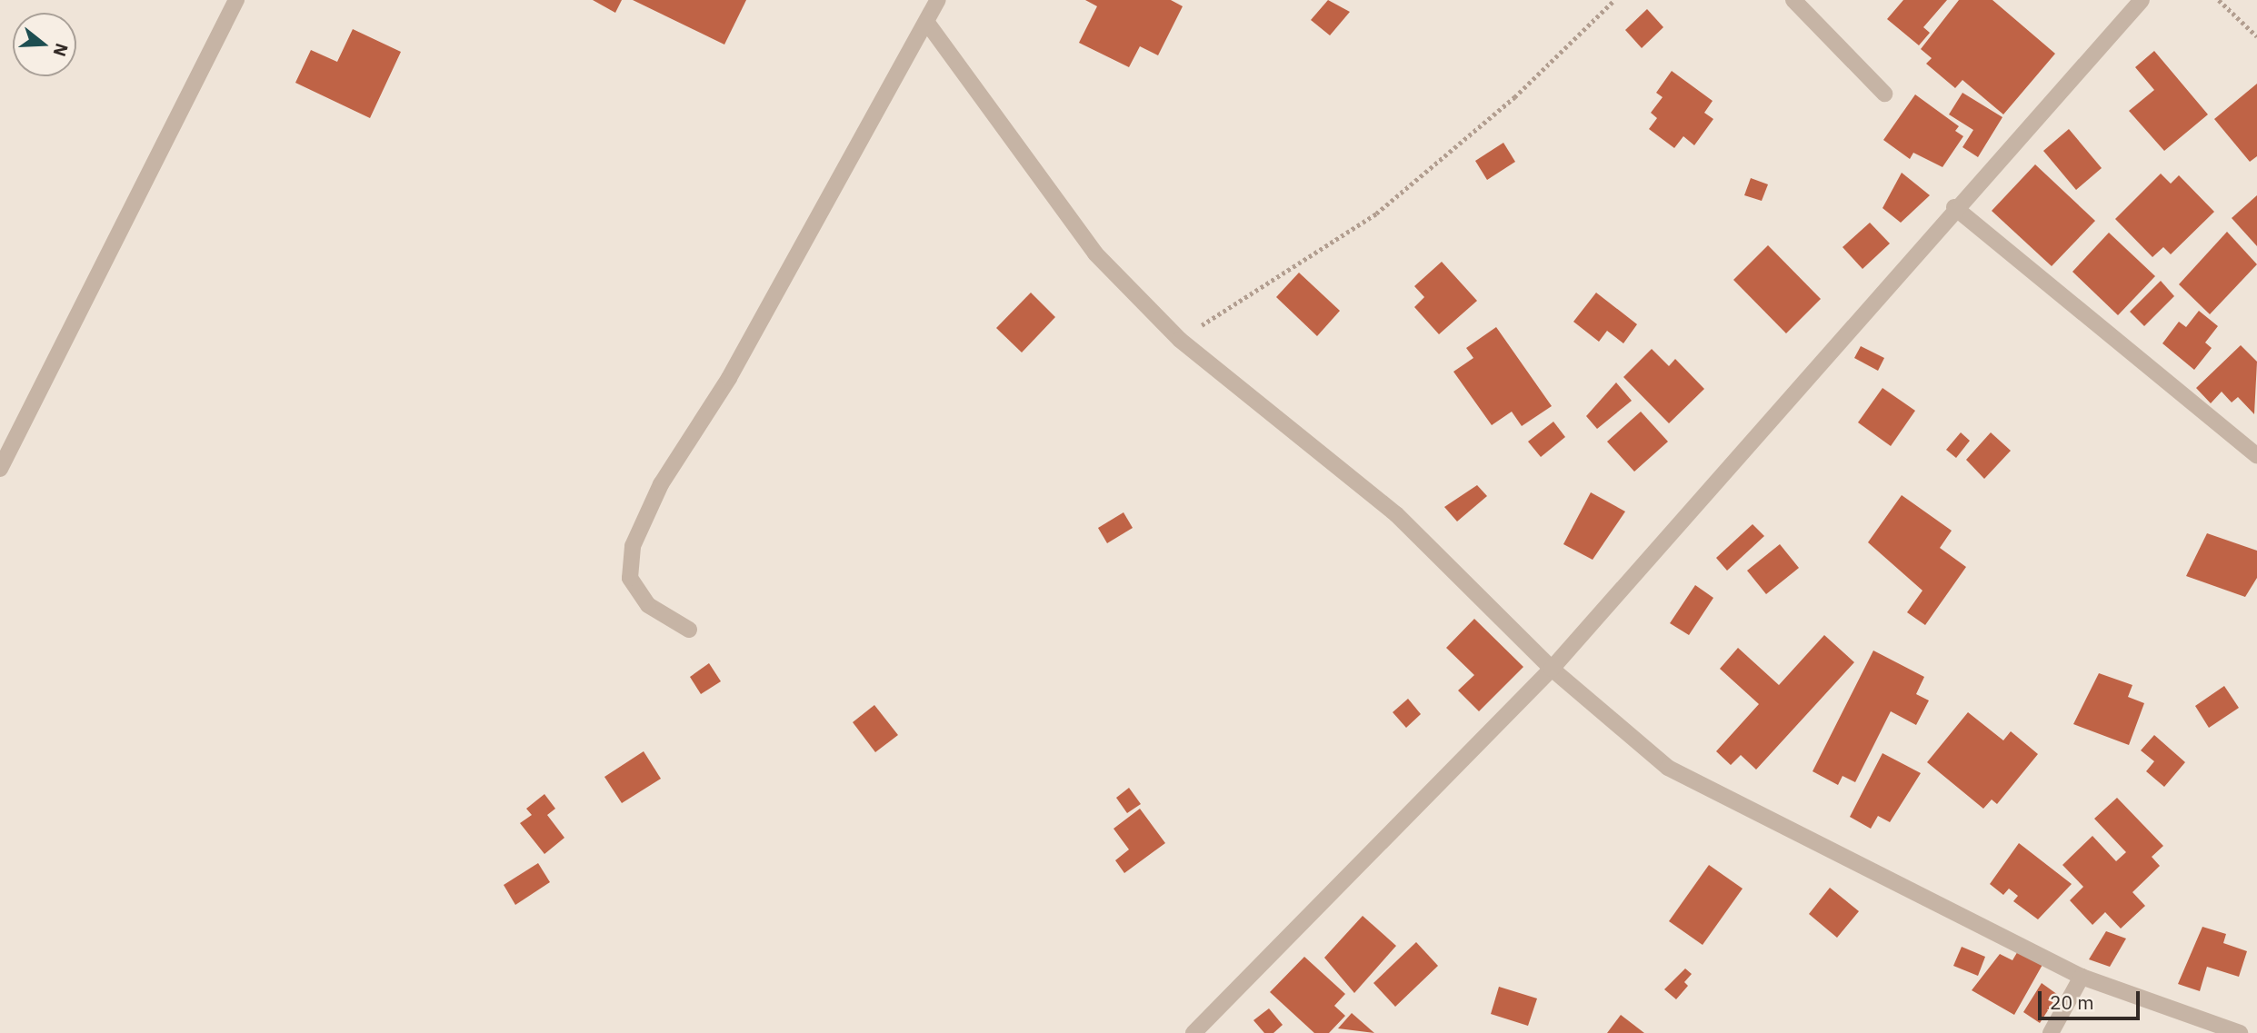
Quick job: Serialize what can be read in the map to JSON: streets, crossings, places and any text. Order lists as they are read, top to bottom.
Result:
{
  "scale_bar": "20 m",
  "north": "right"
}
